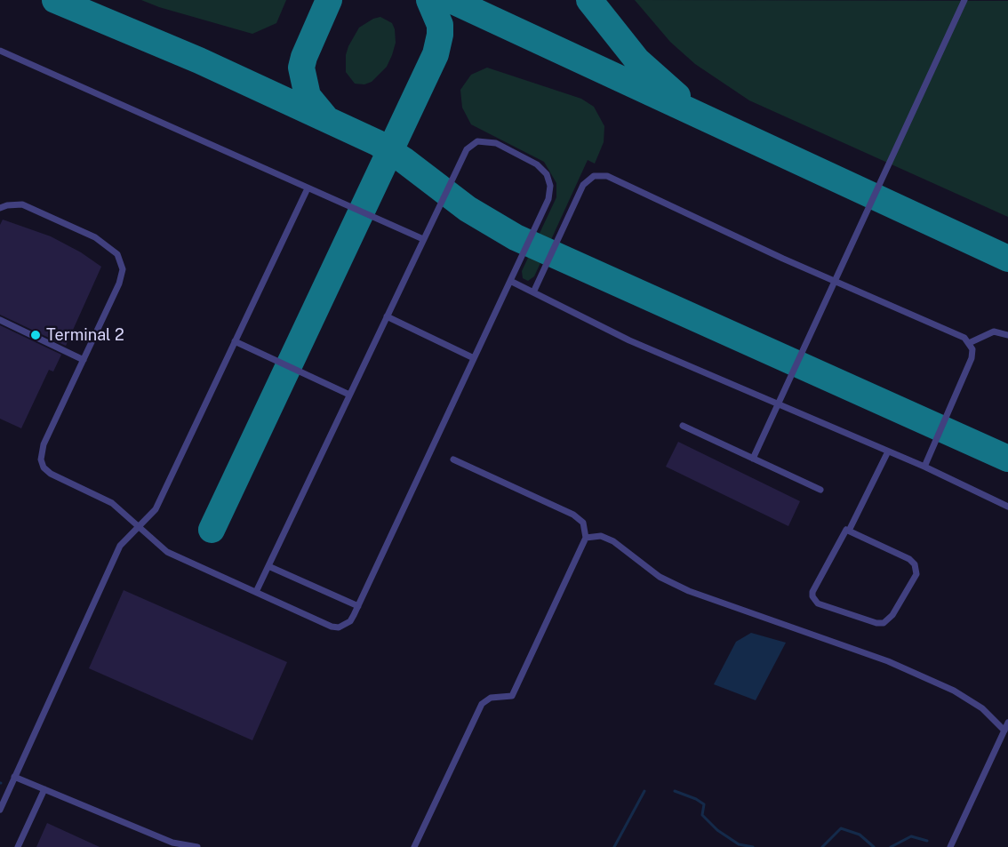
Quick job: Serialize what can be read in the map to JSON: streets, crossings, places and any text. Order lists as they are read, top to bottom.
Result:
{
  "places": ["Terminal 2"]
}
